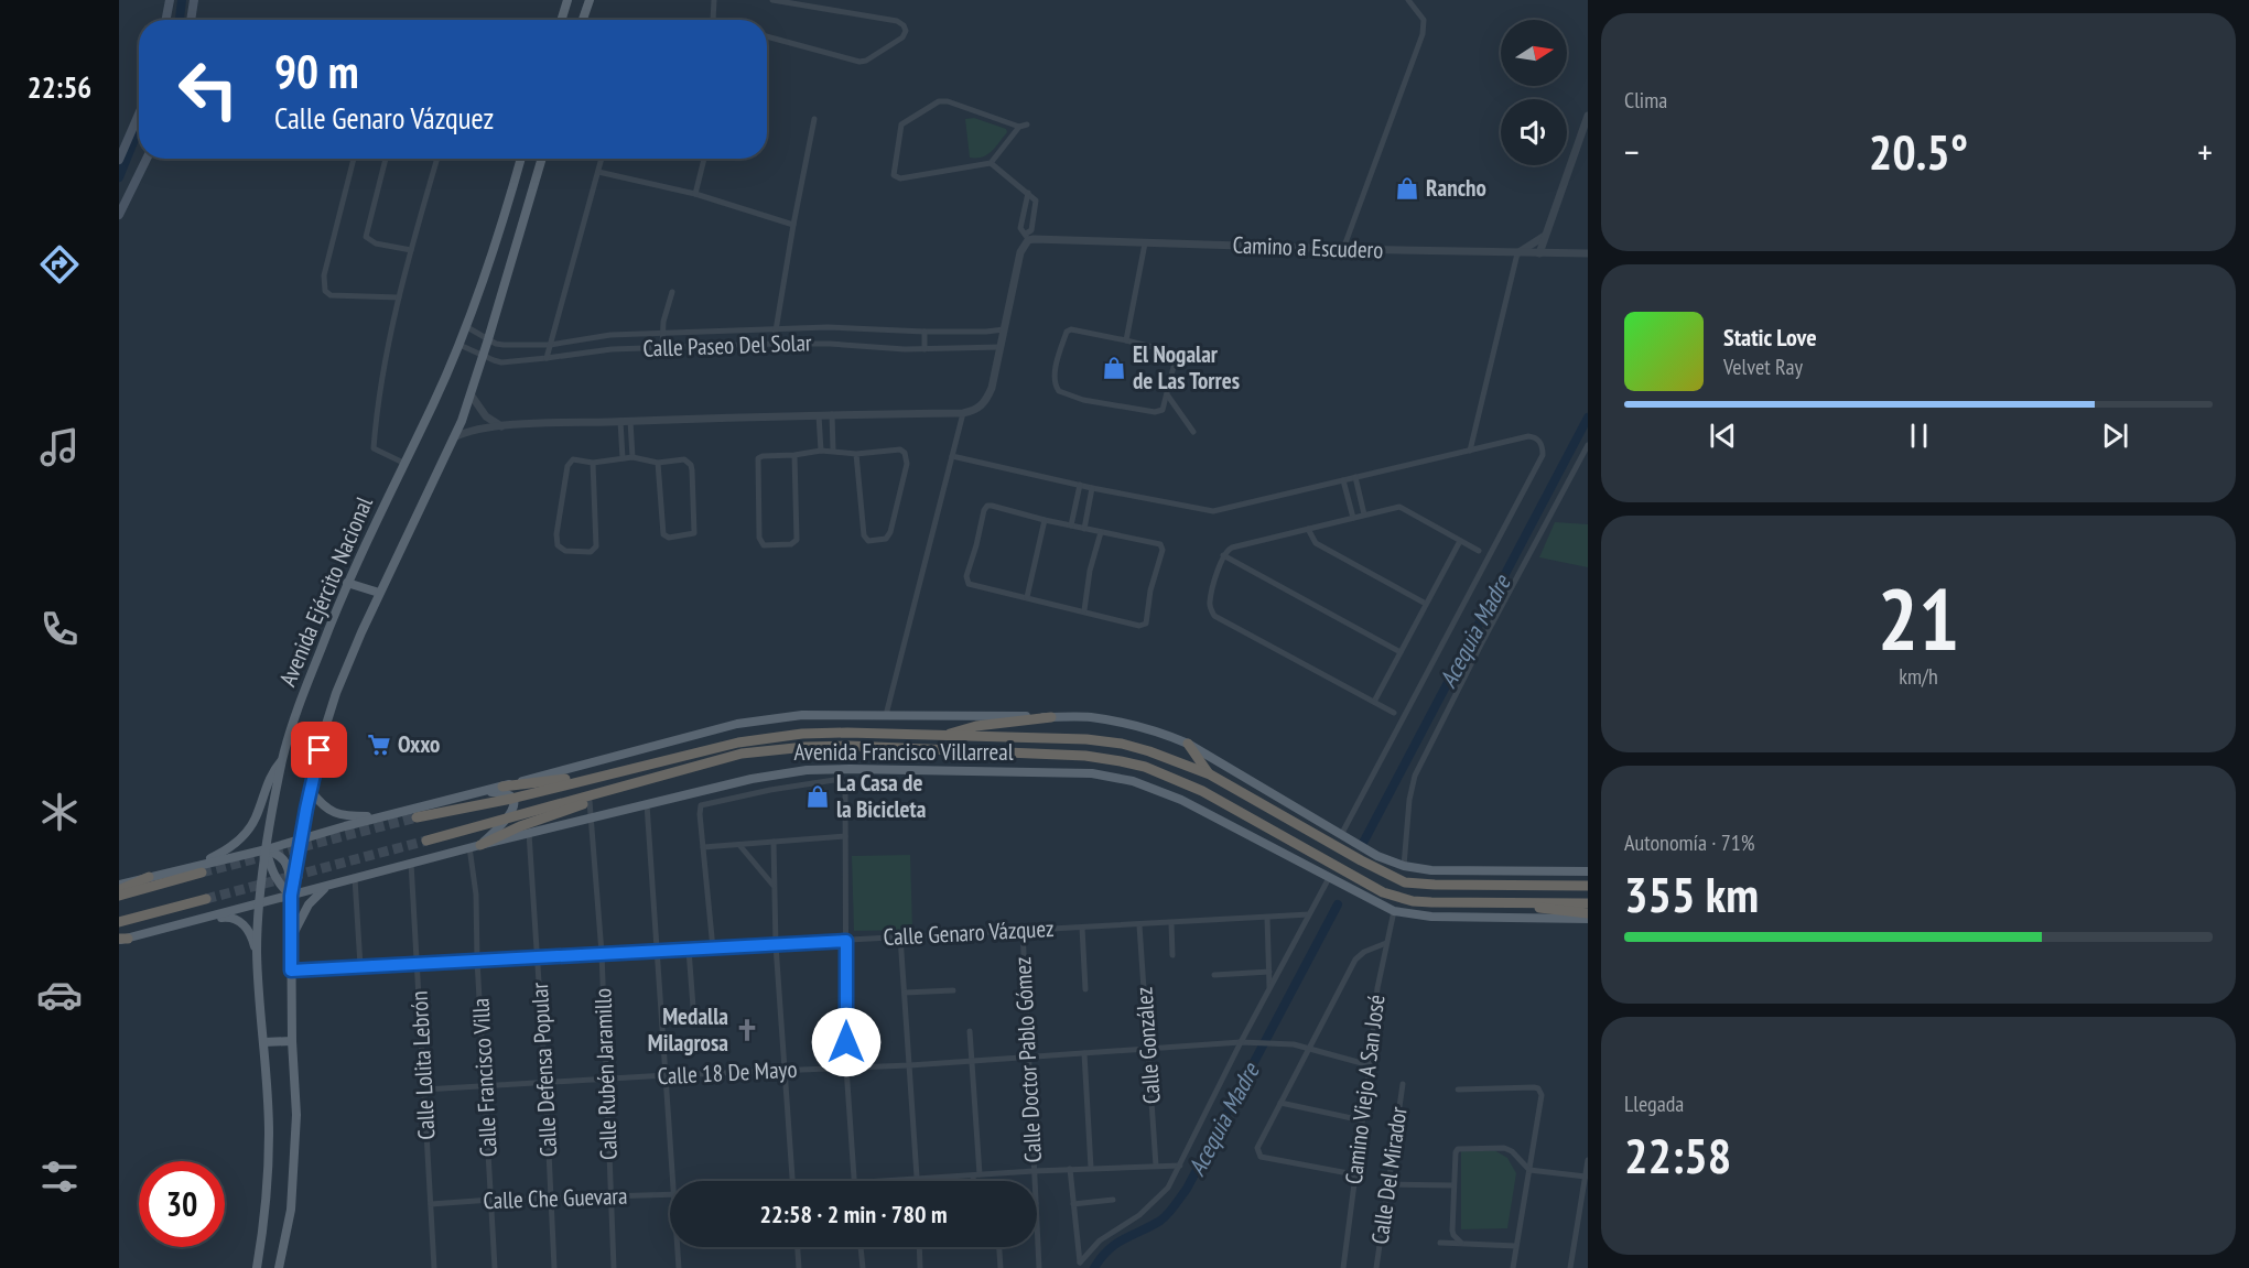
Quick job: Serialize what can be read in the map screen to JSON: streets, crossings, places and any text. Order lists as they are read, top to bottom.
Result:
{
  "streets": {
    "highway": ["Avenida Francisco Villarreal"],
    "main road": ["Avenida Ejército Nacional"],
    "street": [
      "Camino a Escudero",
      "Calle Paseo Del Solar",
      "Calle Genaro Vázquez",
      "Calle González",
      "Calle Doctor Pablo Gómez",
      "Calle Lolita Lebrón",
      "Calle Defensa Popular",
      "Calle 18 De Mayo",
      "Calle Rubén Jaramillo",
      "Calle Francisco Villa",
      "Camino Viejo A San José",
      "Calle Del Mirador",
      "Calle Che Guevara"
    ]
  },
  "crossings": [
    ["Calle Paseo Del Solar", "Avenida Ejército Nacional"],
    ["Avenida Ejército Nacional", "Avenida Francisco Villarreal"],
    ["Avenida Ejército Nacional", "Calle Genaro Vázquez"],
    ["Avenida Francisco Villarreal", "Calle Lolita Lebrón"],
    ["Avenida Francisco Villarreal", "Calle Defensa Popular"],
    ["Avenida Francisco Villarreal", "Calle Rubén Jaramillo"],
    ["Avenida Francisco Villarreal", "Calle Francisco Villa"],
    ["Avenida Francisco Villarreal", "Camino Viejo A San José"],
    ["Calle Genaro Vázquez", "Calle González"],
    ["Calle Genaro Vázquez", "Calle Doctor Pablo Gómez"],
    ["Calle Genaro Vázquez", "Calle Lolita Lebrón"],
    ["Calle Genaro Vázquez", "Calle Defensa Popular"],
    ["Calle Genaro Vázquez", "Calle Rubén Jaramillo"],
    ["Calle Genaro Vázquez", "Calle Francisco Villa"],
    ["Calle González", "Calle 18 De Mayo"],
    ["Calle Doctor Pablo Gómez", "Calle 18 De Mayo"],
    ["Calle Lolita Lebrón", "Calle 18 De Mayo"],
    ["Calle Lolita Lebrón", "Calle Che Guevara"],
    ["Calle Defensa Popular", "Calle 18 De Mayo"],
    ["Calle Defensa Popular", "Calle Che Guevara"],
    ["Calle 18 De Mayo", "Calle Rubén Jaramillo"],
    ["Calle 18 De Mayo", "Calle Francisco Villa"],
    ["Calle 18 De Mayo", "Camino Viejo A San José"],
    ["Calle Rubén Jaramillo", "Calle Che Guevara"],
    ["Calle Francisco Villa", "Calle Che Guevara"]
  ],
  "water": ["Acequia Madre"],
  "places": {
    "shop": ["Rancho", "El Nogalar de Las Torres", "La Casa de la Bicicleta"],
    "supermarket": ["Oxxo"],
    "church": ["Medalla Milagrosa"]
  },
  "north": "right",
  "page": {
    "tabs": "22:56",
    "tile": [
      "Clima",
      ["21", "km/h"],
      ["Autonomía · 71%", "355 km"],
      ["Llegada", "22:58"]
    ],
    "turn": ["90 m", "Calle Genaro Vázquez"],
    "heat": ["−", "20.5°", "+"],
    "song": ["Static Love", "Velvet Ray"],
    "limit": "30",
    "trip": "22:58 · 2 min · 780 m"
  }
}
